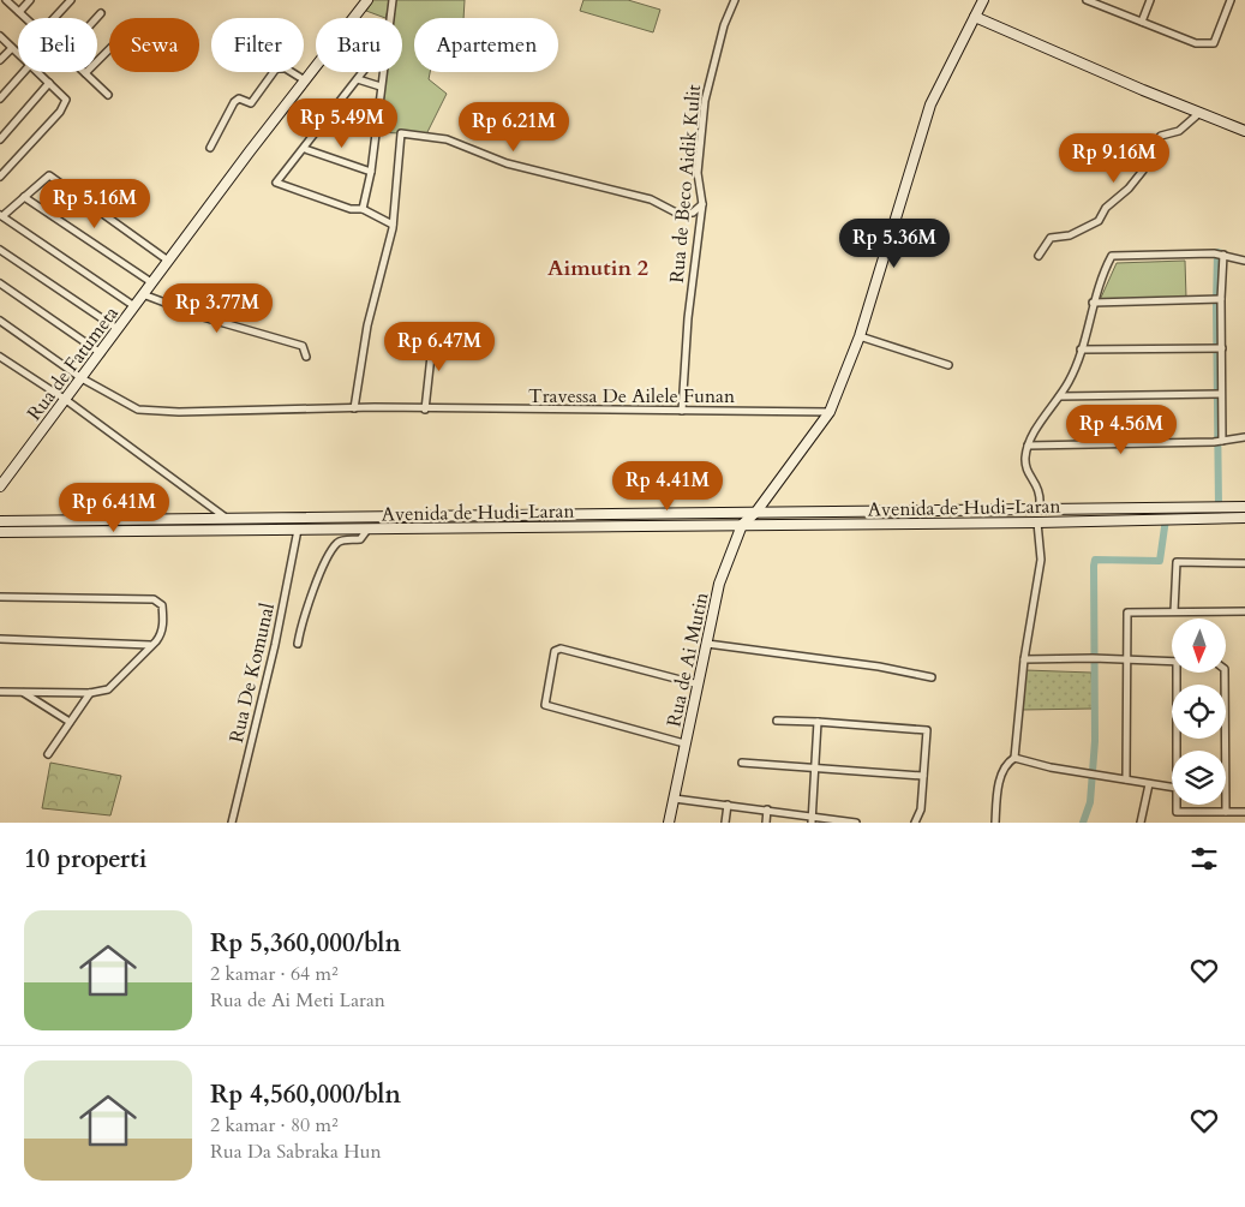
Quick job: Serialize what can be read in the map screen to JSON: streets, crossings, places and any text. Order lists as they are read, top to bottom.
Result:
{
  "streets": {
    "main road": ["Rua de Fatumeta", "Avenida de Hudi-Laran", "Rua de Ai Mutin"],
    "street": ["Rua de Beco Aidik Kulit", "Travessa De Ailele Funan", "Rua De Komunal"]
  },
  "crossings": [
    ["Rua de Beco Aidik Kulit", "Travessa De Ailele Funan"],
    ["Rua de Fatumeta", "Travessa De Ailele Funan"],
    ["Travessa De Ailele Funan", "Rua de Ai Mutin"],
    ["Avenida de Hudi-Laran", "Rua de Ai Mutin"],
    ["Avenida de Hudi-Laran", "Rua De Komunal"]
  ],
  "districts": ["Aimutin 2"],
  "north": "bottom",
  "page": {
    "chip": [
      "Beli",
      "Sewa",
      "Filter",
      "Baru",
      "Apartemen"
    ],
    "price": [
      "Rp 5.49M",
      "Rp 6.21M",
      "Rp 9.16M",
      "Rp 5.16M",
      "Rp 5.36M",
      "Rp 3.77M",
      "Rp 6.47M",
      "Rp 4.56M",
      "Rp 4.41M",
      "Rp 6.41M"
    ],
    "heading": "10 properti",
    "list": [
      {
        "name": "Rp 5,360,000/bln",
        "note": "2 kamar · 64 m² · Rua de Ai Meti Laran"
      },
      {
        "name": "Rp 4,560,000/bln",
        "note": "2 kamar · 80 m² · Rua Da Sabraka Hun"
      }
    ]
  }
}
